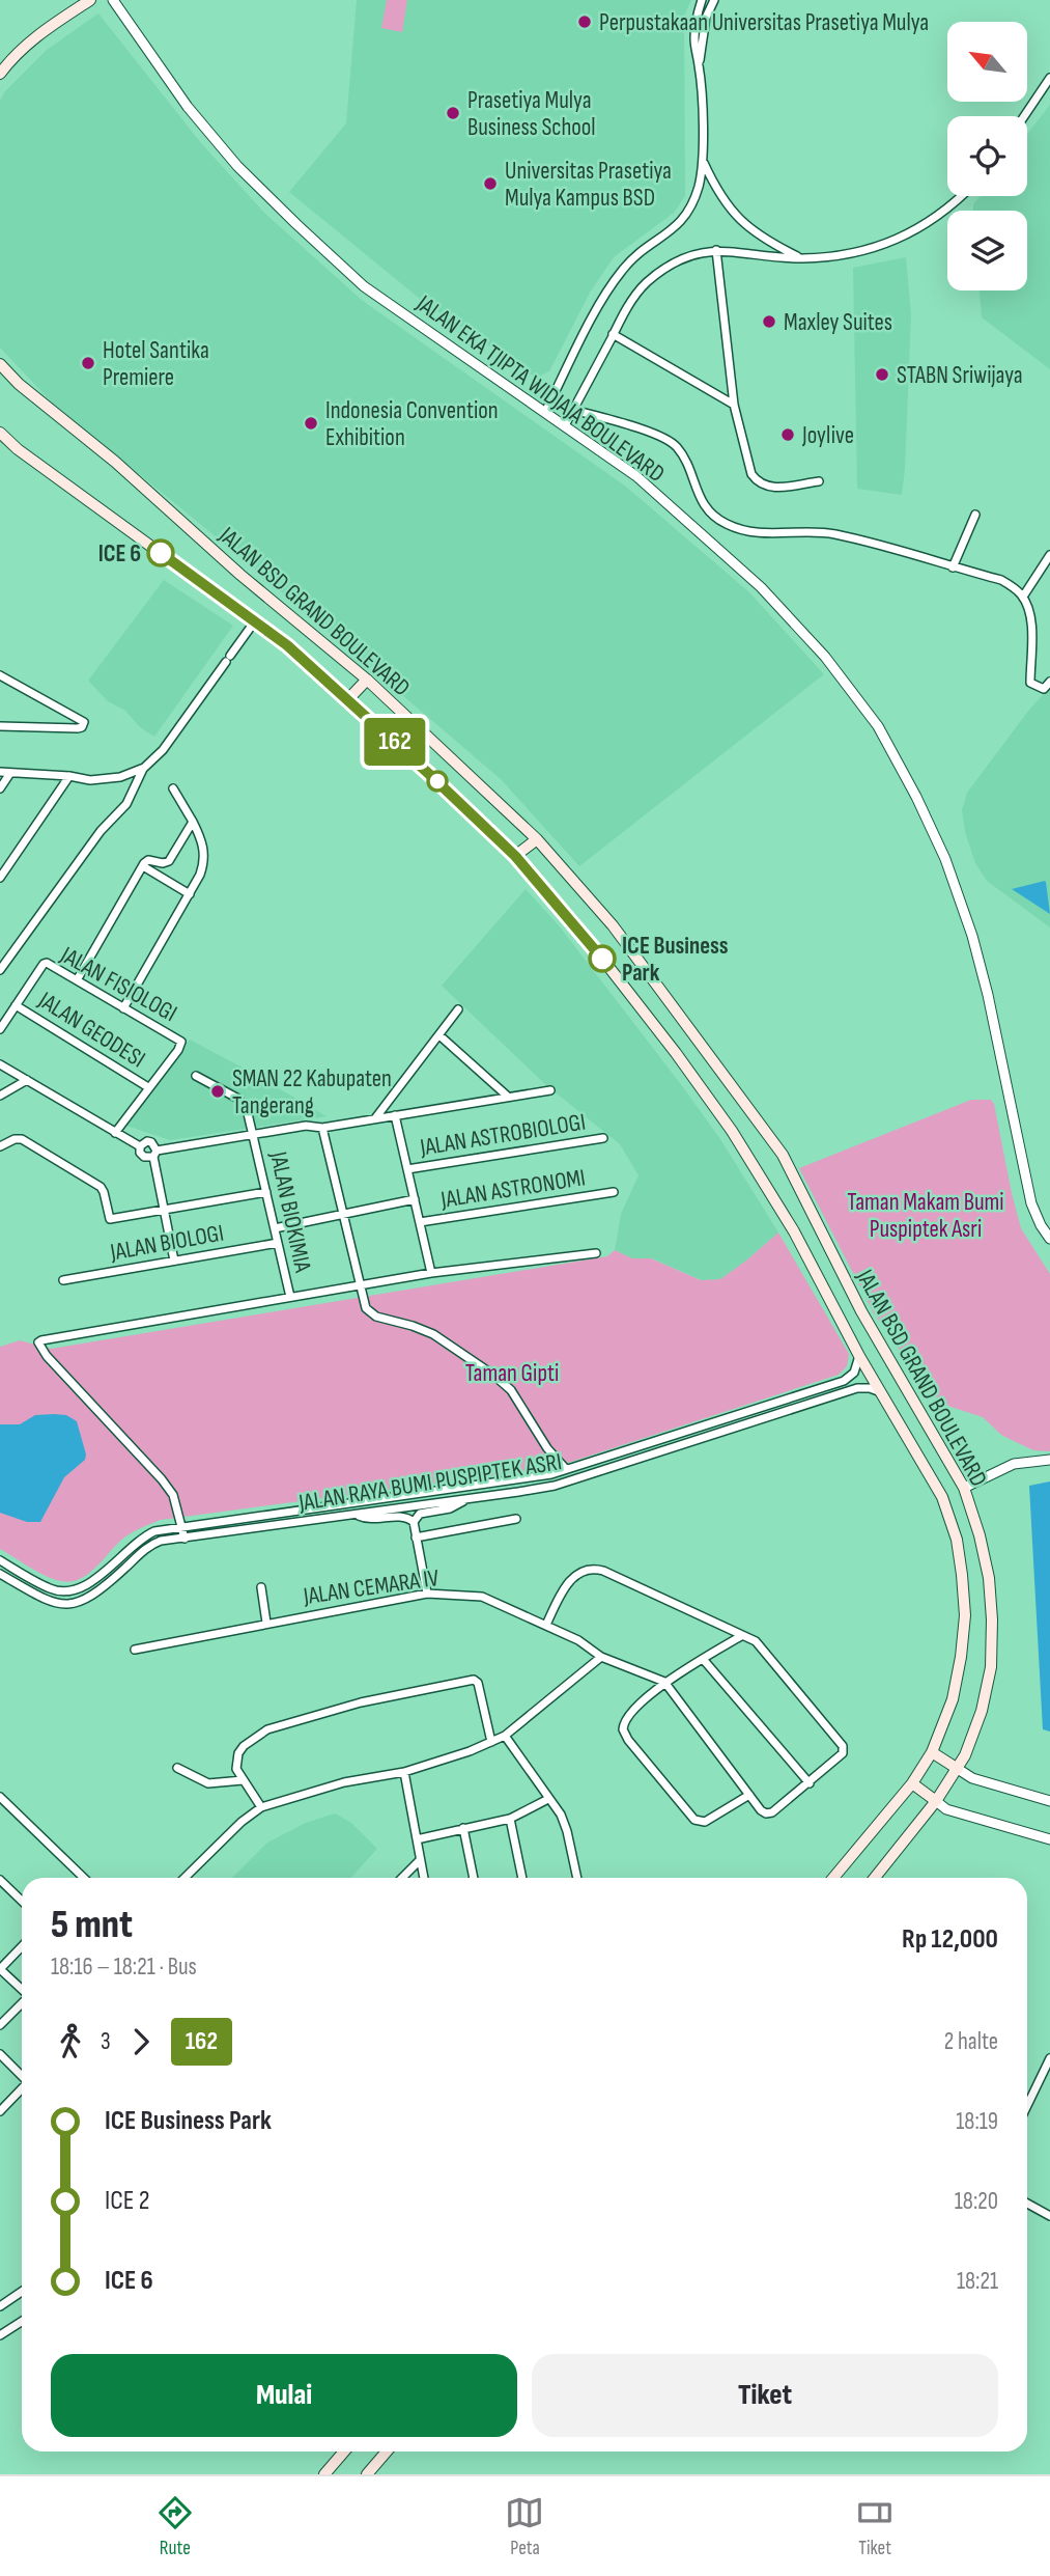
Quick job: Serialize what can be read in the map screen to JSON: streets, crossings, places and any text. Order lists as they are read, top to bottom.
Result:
{
  "streets": {
    "main road": ["JALAN BSD GRAND BOULEVARD"],
    "street": [
      "JALAN EKA TJIPTA WIDJAJA BOULEVARD",
      "JALAN FISIOLOGI",
      "JALAN GEODESI",
      "JALAN ASTROBIOLOGI",
      "JALAN ASTRONOMI",
      "JALAN BIOKIMIA",
      "JALAN BIOLOGI",
      "JALAN RAYA BUMI PUSPIPTEK ASRI",
      "JALAN CEMARA IV"
    ]
  },
  "crossings": [
    ["JALAN BSD GRAND BOULEVARD", "JALAN RAYA BUMI PUSPIPTEK ASRI"],
    ["JALAN FISIOLOGI", "JALAN GEODESI"],
    ["JALAN BIOKIMIA", "JALAN BIOLOGI"]
  ],
  "parks": ["Taman Makam Bumi Puspiptek Asri", "Taman Gipti"],
  "places": [
    "Perpustakaan Universitas Prasetiya Mulya",
    "Prasetiya Mulya Business School",
    "Universitas Prasetiya Mulya Kampus BSD",
    "Maxley Suites",
    "Hotel Santika Premiere",
    "STABN Sriwijaya",
    "Indonesia Convention Exhibition",
    "Joylive",
    "ICE 6",
    "ICE Business Park",
    "SMAN 22 Kabupaten Tangerang"
  ],
  "lines": ["bus line 162"],
  "north": "top left",
  "page": {
    "on_map": "162",
    "heading": ["5 mnt", "18:16 – 18:21 · Bus", "Rp 12,000"],
    "legs": ["3", "162", "2 halte"],
    "list": [
      {
        "name": "ICE Business Park",
        "value": "18:19"
      },
      {
        "name": "ICE 2",
        "value": "18:20"
      },
      {
        "name": "ICE 6",
        "value": "18:21"
      }
    ],
    "buttons": ["Mulai", "Tiket"],
    "tabs": ["Rute", "Peta", "Tiket"]
  }
}
